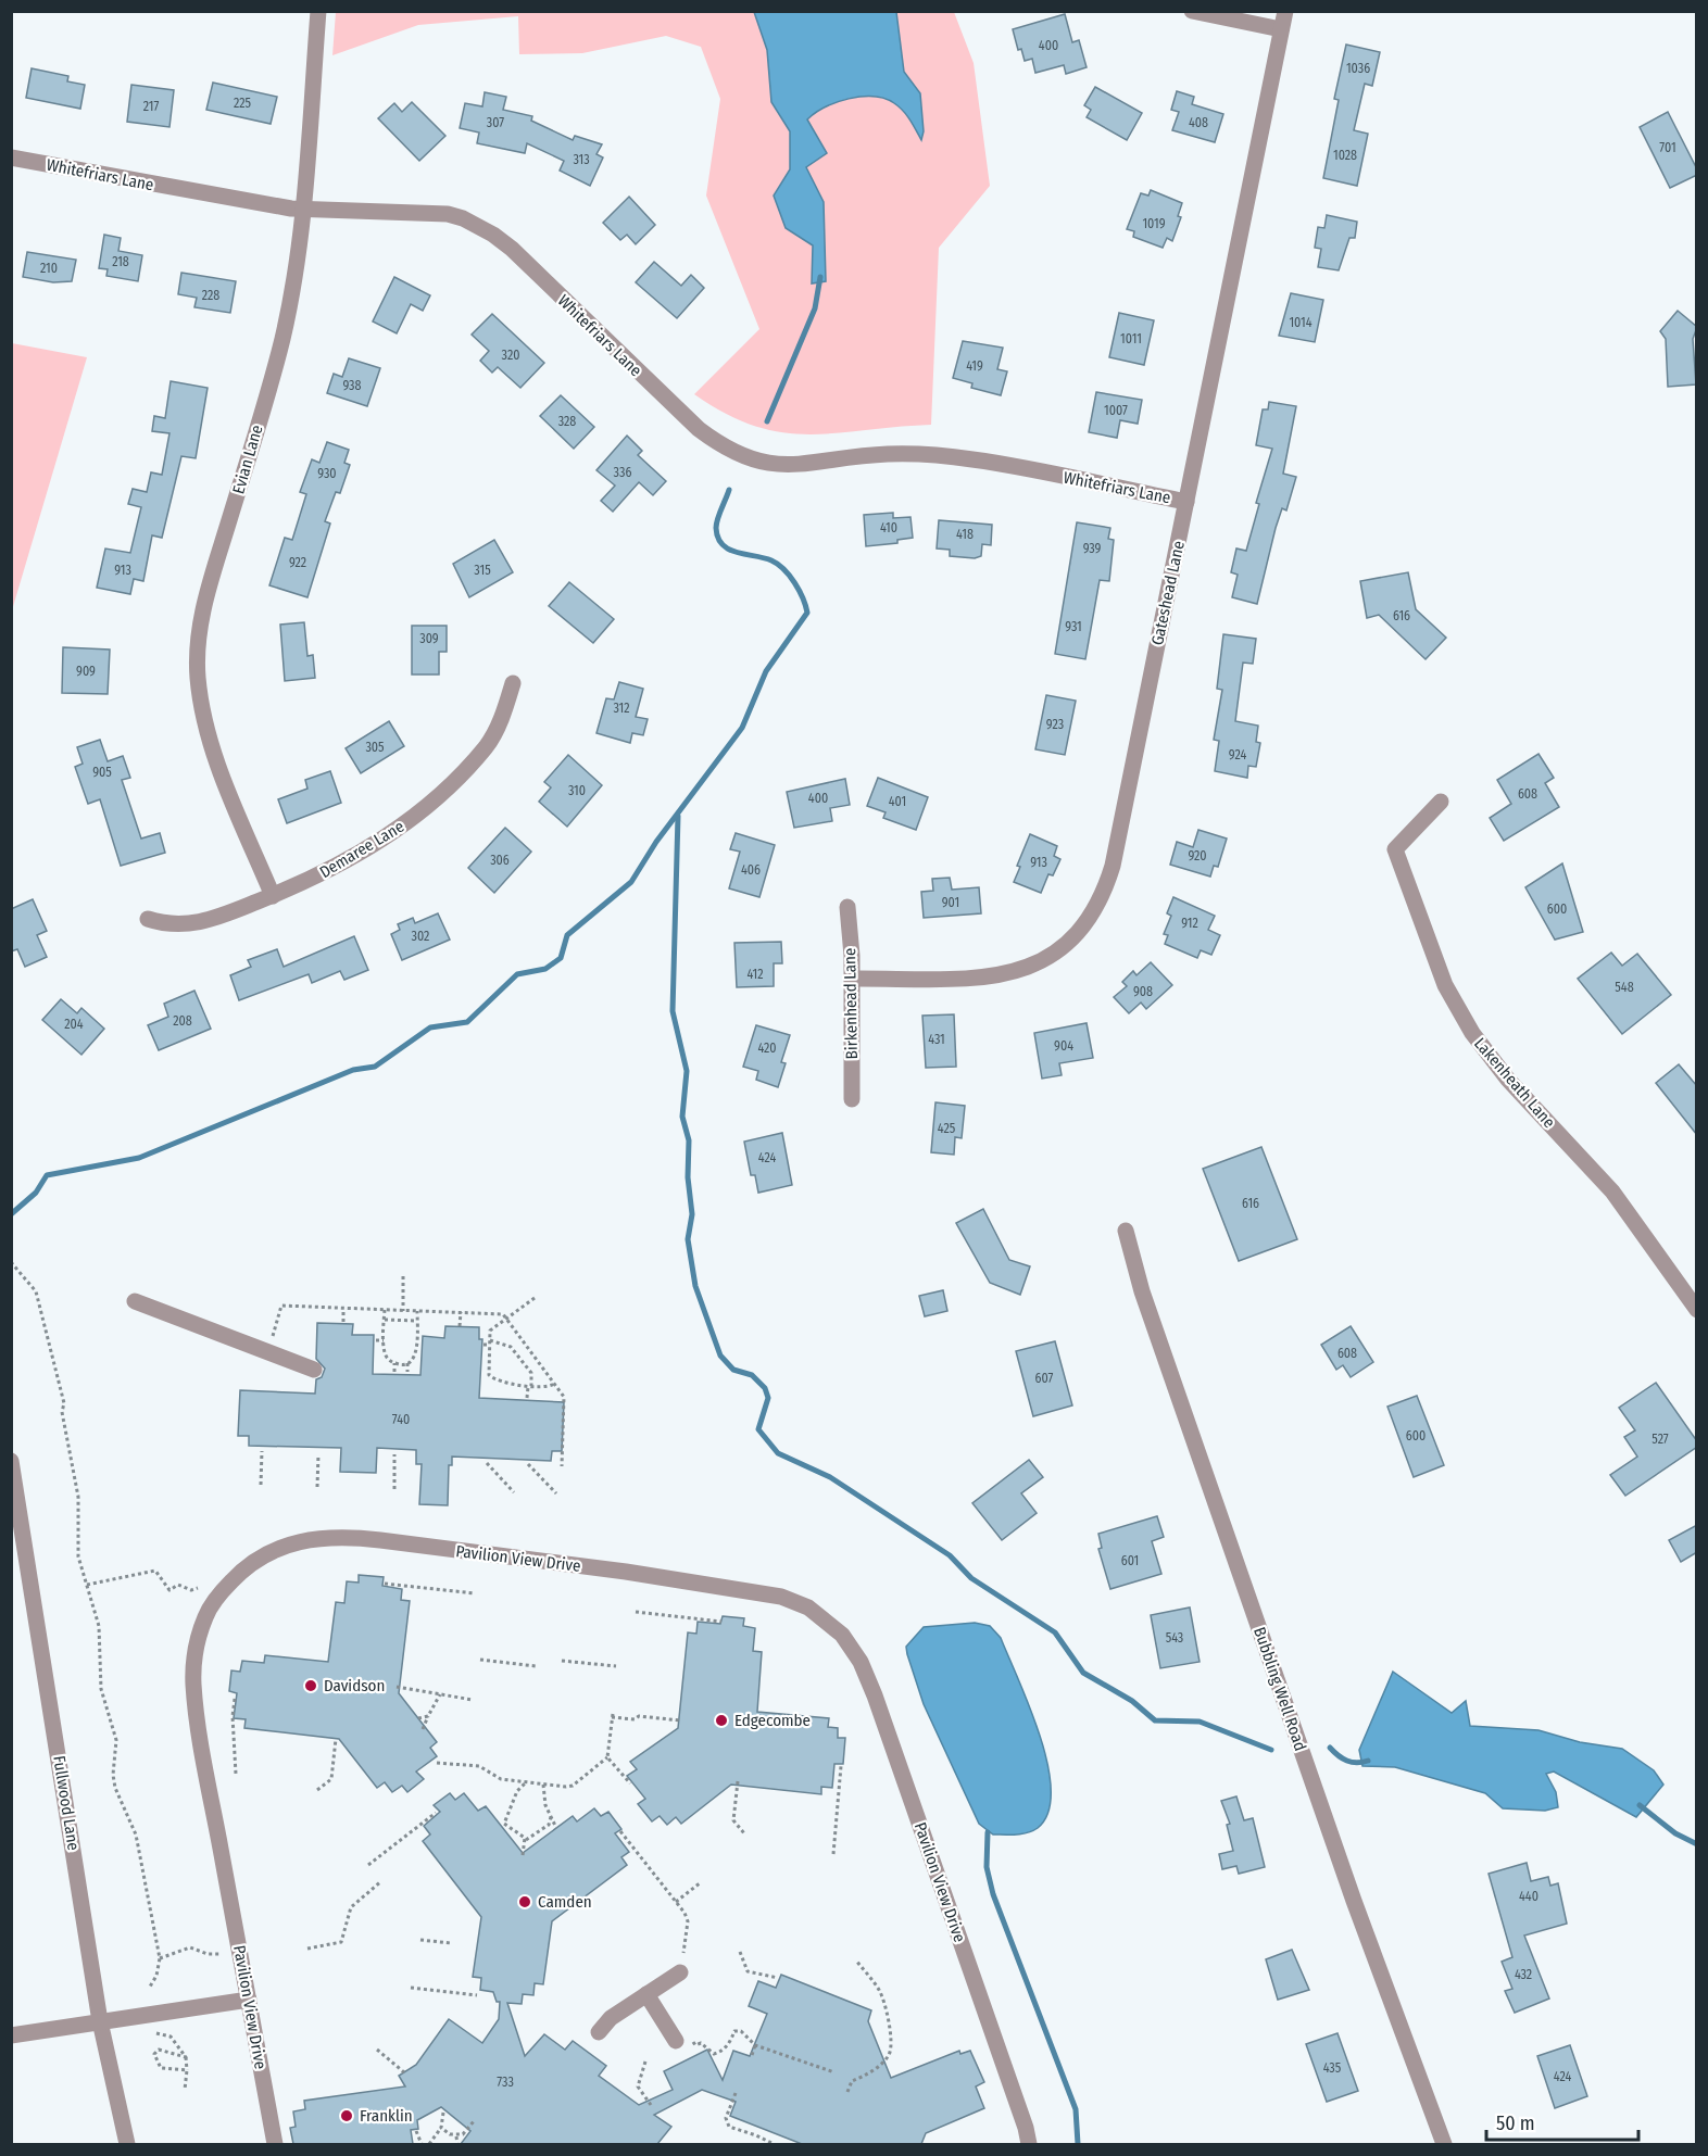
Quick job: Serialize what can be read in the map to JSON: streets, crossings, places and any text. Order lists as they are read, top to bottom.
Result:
{
  "streets": {
    "street": [
      "Whitefriars Lane",
      "Evian Lane",
      "Gateshead Lane",
      "Demaree Lane",
      "Birkenhead Lane",
      "Lakenheath Lane",
      "Pavilion View Drive",
      "Bubbling Well Road",
      "Fullwood Lane"
    ]
  },
  "crossings": [
    ["Whitefriars Lane", "Evian Lane"],
    ["Whitefriars Lane", "Gateshead Lane"],
    ["Evian Lane", "Demaree Lane"],
    ["Gateshead Lane", "Birkenhead Lane"]
  ],
  "places": [
    "Davidson",
    "Edgecombe",
    "Camden",
    "Franklin"
  ],
  "house_numbers": [
    "400",
    "1036",
    "225",
    "217",
    "307",
    "408",
    "701",
    "1028",
    "313",
    "1019",
    "218",
    "210",
    "228",
    "1014",
    "1011",
    "320",
    "419",
    "938",
    "1007",
    "328",
    "336",
    "930",
    "410",
    "418",
    "939",
    "922",
    "913",
    "315",
    "616",
    "931",
    "309",
    "909",
    "312",
    "923",
    "305",
    "924",
    "905",
    "310",
    "608",
    "400",
    "401",
    "920",
    "306",
    "913",
    "406",
    "901",
    "600",
    "912",
    "302",
    "412",
    "548",
    "908",
    "208",
    "204",
    "431",
    "904",
    "420",
    "425",
    "424",
    "616",
    "608",
    "607",
    "740",
    "600",
    "527",
    "601",
    "543",
    "440",
    "432",
    "435",
    "424",
    "733"
  ],
  "scale_bar": "50 m"
}
